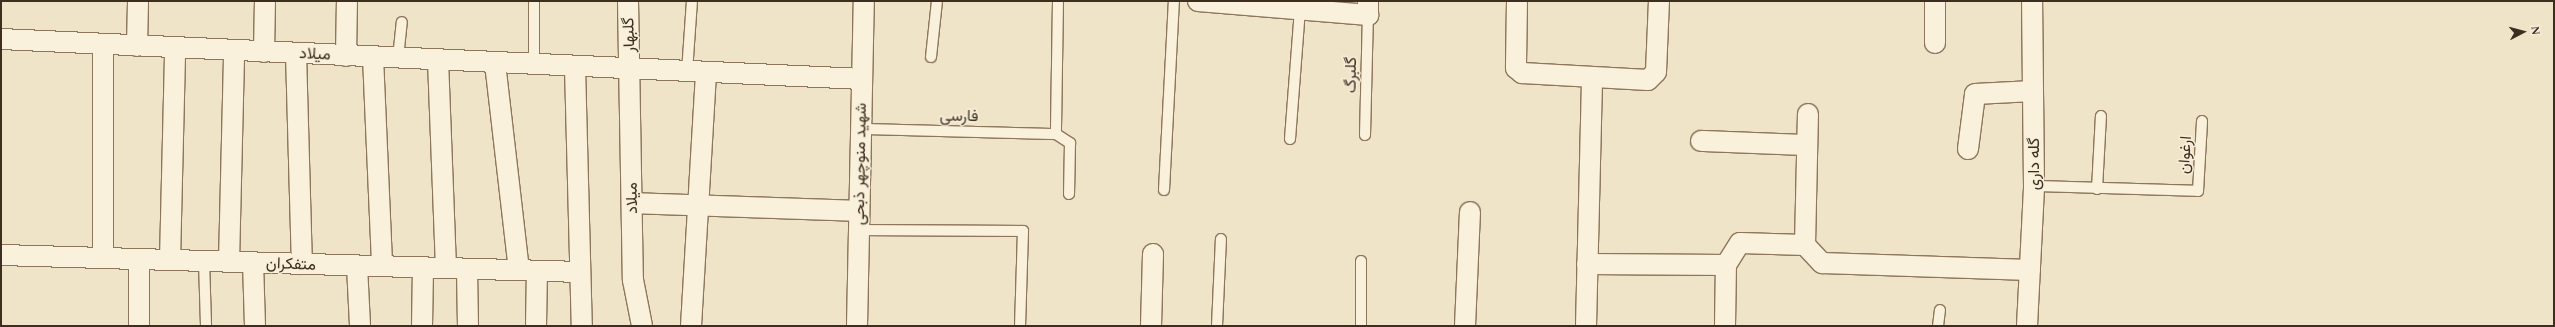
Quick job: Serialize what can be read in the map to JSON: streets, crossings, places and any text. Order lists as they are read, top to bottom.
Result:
{
  "streets": {
    "street": [
      "گلبهار",
      "میلاد",
      "شهید منوچهر ذبحی",
      "گله داری",
      "متفکران"
    ],
    "lane": ["گلبرگ", "فارسی", "ارغوان"]
  },
  "crossings": [
    ["گلبهار", "میلاد"],
    ["میلاد", "شهید منوچهر ذبحی"],
    ["فارسی", "شهید منوچهر ذبحی"]
  ],
  "north": "right"
}
